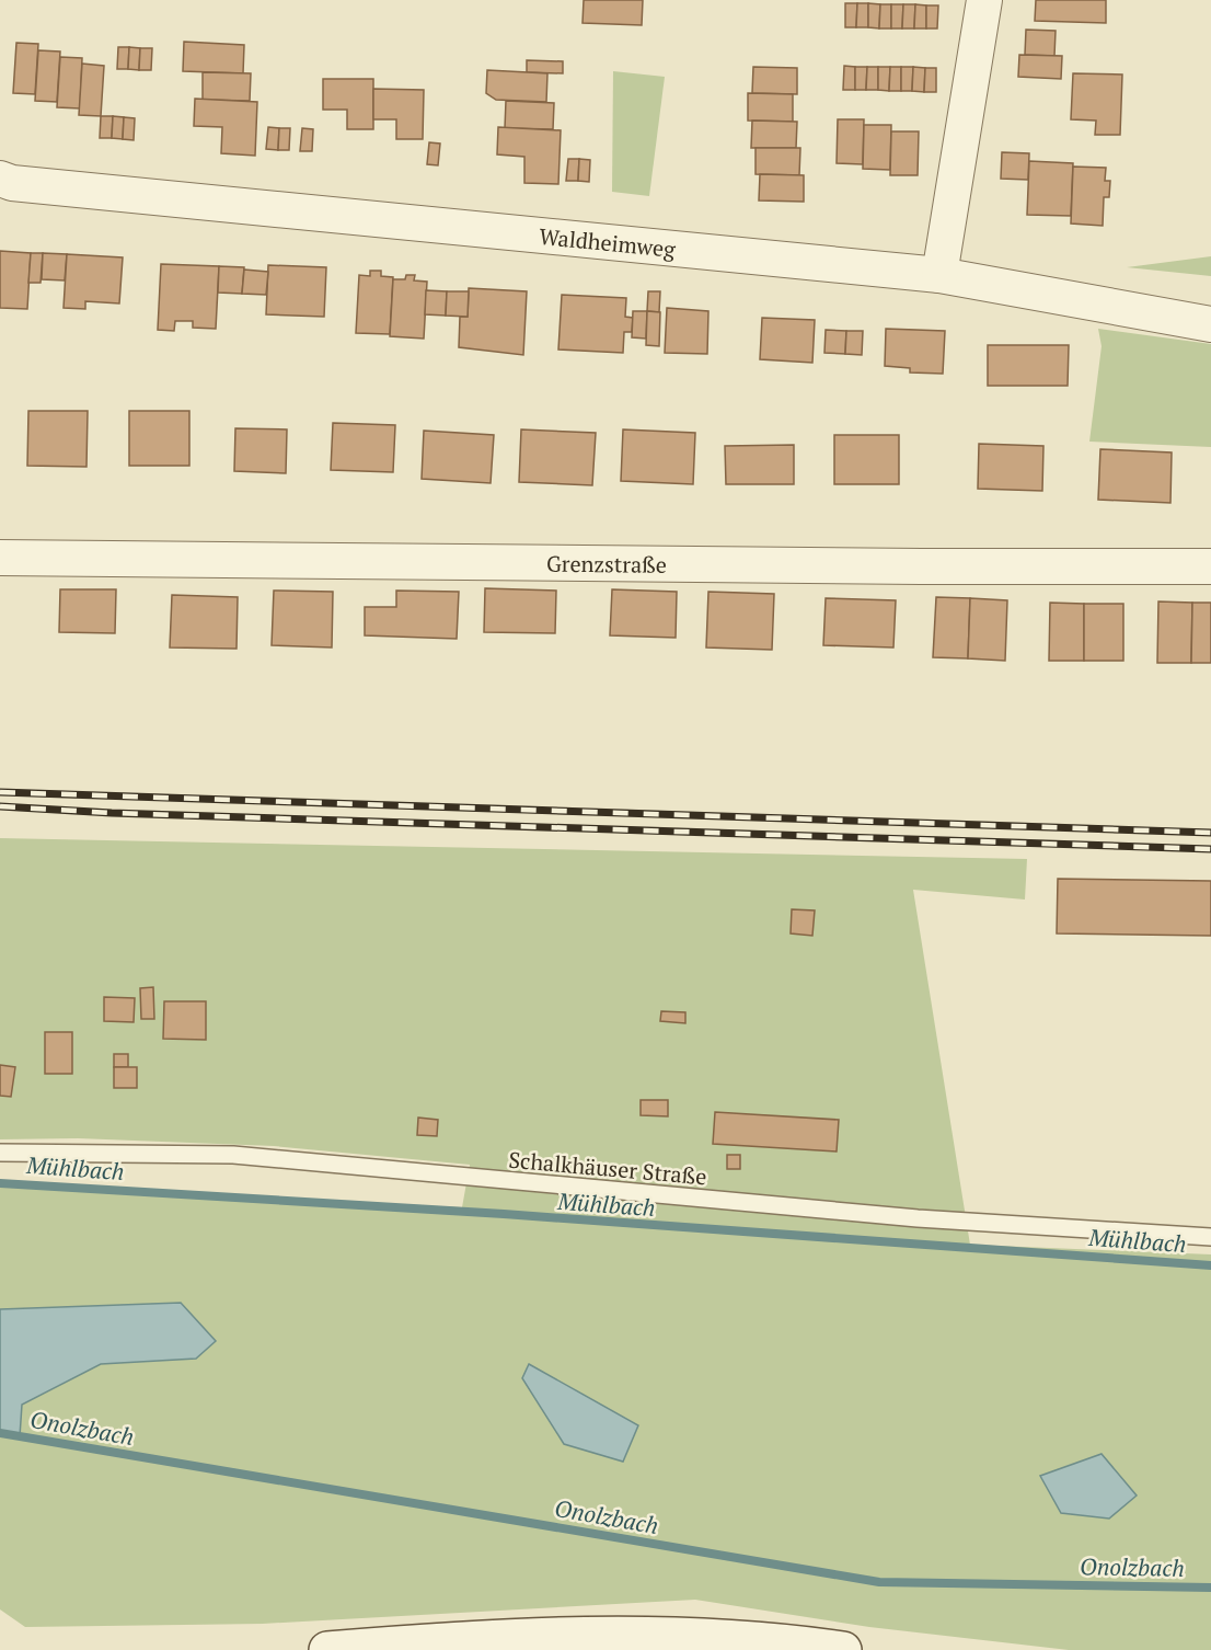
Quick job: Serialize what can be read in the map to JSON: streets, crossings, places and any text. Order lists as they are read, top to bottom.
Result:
{
  "streets": {
    "street": ["Waldheimweg", "Grenzstraße"],
    "lane": ["Schalkhäuser Straße"]
  },
  "water": ["Mühlbach", "Onolzbach"]
}
